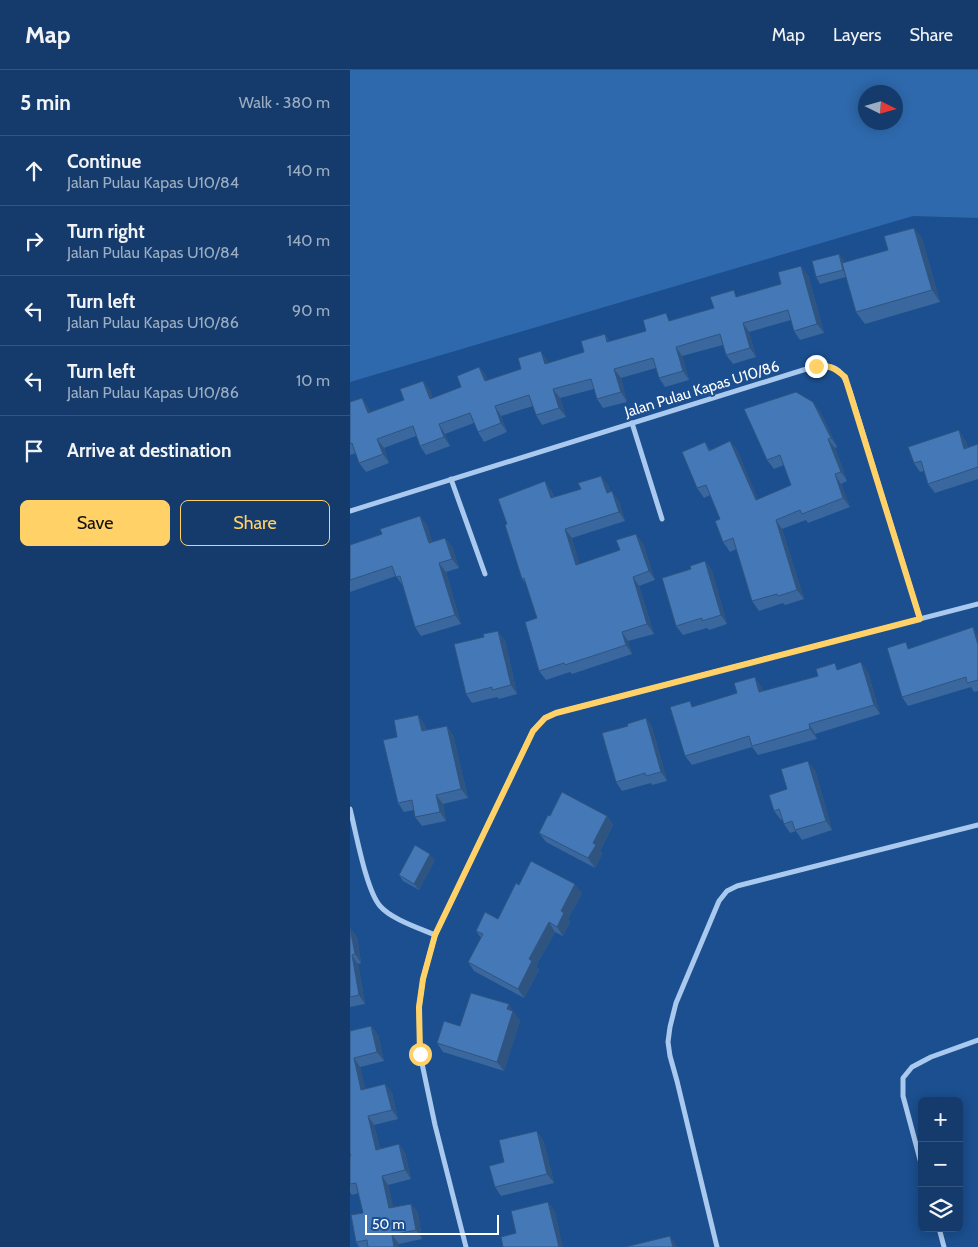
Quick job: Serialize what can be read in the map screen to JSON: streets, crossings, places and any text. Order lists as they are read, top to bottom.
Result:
{
  "streets": {
    "street": ["Jalan Pulau Kapas U10/86"]
  },
  "scale_bar": "50 m",
  "north": "right",
  "page": {
    "header": "Map",
    "nav": ["Map", "Layers", "Share"],
    "heading": ["5 min", "Walk · 380 m"],
    "list": [
      ["Continue", "Jalan Pulau Kapas U10/84", "140 m"],
      ["Turn right", "Jalan Pulau Kapas U10/84", "140 m"],
      ["Turn left", "Jalan Pulau Kapas U10/86", "90 m"],
      ["Turn left", "Jalan Pulau Kapas U10/86", "10 m"],
      "Arrive at destination"
    ],
    "buttons": ["Save", "Share"],
    "map_buttons": ["+", "−"],
    "scale": "50 m"
  }
}
